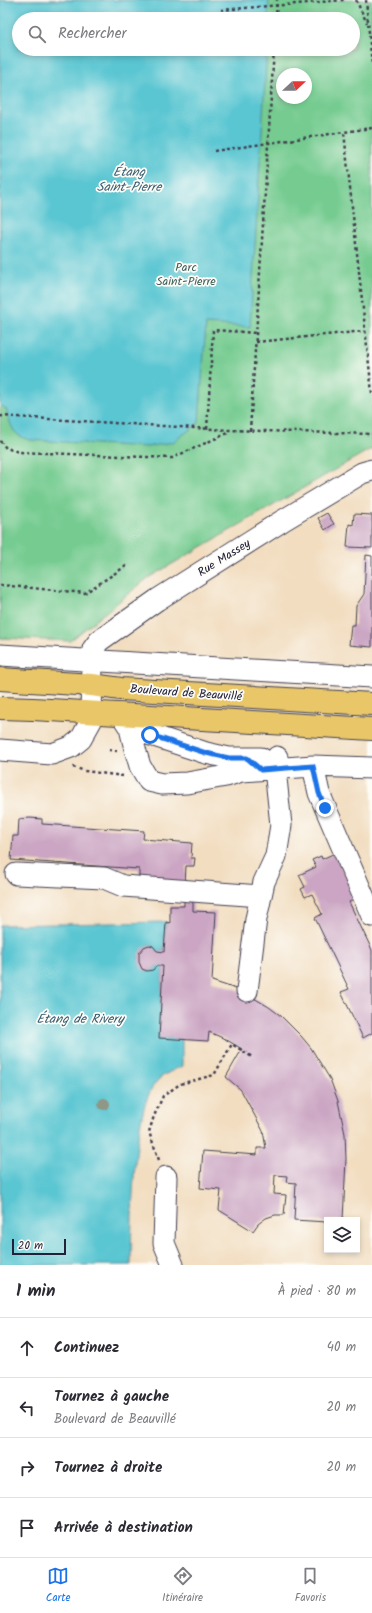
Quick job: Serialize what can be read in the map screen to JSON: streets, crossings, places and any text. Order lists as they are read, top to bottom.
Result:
{
  "streets": {
    "main road": ["Boulevard de Beauvillé"],
    "street": ["Rue Massey"]
  },
  "crossings": [
    ["Rue Massey", "Boulevard de Beauvillé"]
  ],
  "water": ["Étang Saint-Pierre", "Étang de Rivery"],
  "parks": ["Parc Saint-Pierre"],
  "scale_bar": "20 m",
  "north": "right",
  "page": {
    "search": "Rechercher",
    "scale": "20 m",
    "heading": ["1 min", "À pied · 80 m"],
    "list": [
      ["Continuez", "40 m"],
      ["Tournez à gauche", "Boulevard de Beauvillé", "20 m"],
      ["Tournez à droite", "20 m"],
      "Arrivée à destination"
    ],
    "nav": ["Carte", "Itinéraire", "Favoris"]
  }
}
